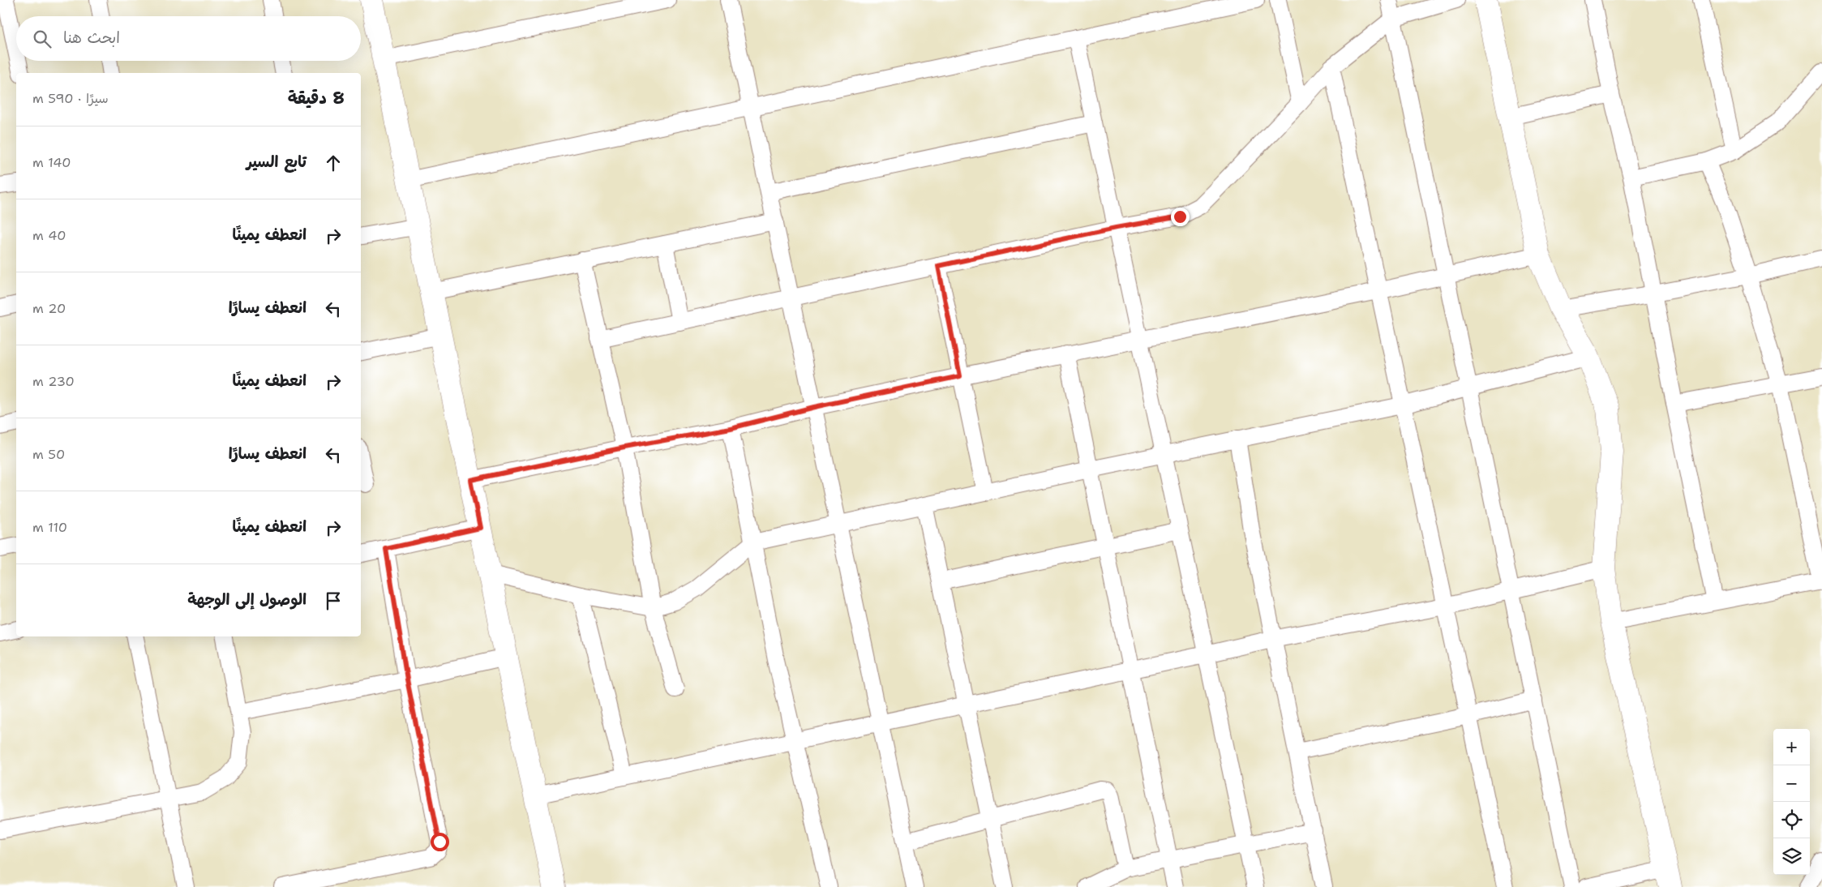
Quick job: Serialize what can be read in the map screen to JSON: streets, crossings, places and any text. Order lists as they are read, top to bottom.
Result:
{
  "page": {
    "search": "ابحث هنا",
    "heading": ["8 دقيقة", "سيرًا · 590 m"],
    "list": [
      ["تابع السير", "140 m"],
      ["انعطف يمينًا", "40 m"],
      ["انعطف يسارًا", "20 m"],
      ["انعطف يمينًا", "230 m"],
      ["انعطف يسارًا", "50 m"],
      ["انعطف يمينًا", "110 m"],
      "الوصول إلى الوجهة"
    ],
    "map_buttons": ["+", "−"]
  }
}
